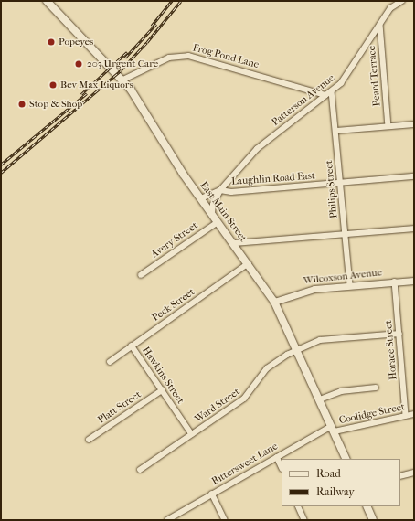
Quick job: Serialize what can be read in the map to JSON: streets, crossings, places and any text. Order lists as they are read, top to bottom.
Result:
{
  "streets": {
    "main road": ["East Main Street"],
    "street": [
      "Frog Pond Lane",
      "Peard Terrace",
      "Patterson Avenue",
      "Laughlin Road East",
      "Philips Street",
      "Avery Street",
      "Wilcoxson Avenue",
      "Peck Street",
      "Horace Street",
      "Hawkins Street",
      "Ward Street",
      "Platt Street",
      "Coolidge Street",
      "Bittersweet Lane"
    ]
  },
  "crossings": [
    ["Frog Pond Lane", "Patterson Avenue"],
    ["Frog Pond Lane", "East Main Street"],
    ["Peard Terrace", "Patterson Avenue"],
    ["Patterson Avenue", "Laughlin Road East"],
    ["Patterson Avenue", "Philips Street"],
    ["Patterson Avenue", "East Main Street"],
    ["Laughlin Road East", "Philips Street"],
    ["Philips Street", "Wilcoxson Avenue"],
    ["East Main Street", "Avery Street"],
    ["East Main Street", "Wilcoxson Avenue"],
    ["East Main Street", "Peck Street"],
    ["East Main Street", "Ward Street"],
    ["East Main Street", "Coolidge Street"],
    ["East Main Street", "Bittersweet Lane"],
    ["Wilcoxson Avenue", "Horace Street"],
    ["Peck Street", "Hawkins Street"],
    ["Horace Street", "Ward Street"],
    ["Horace Street", "Coolidge Street"],
    ["Hawkins Street", "Ward Street"],
    ["Hawkins Street", "Platt Street"],
    ["Coolidge Street", "Bittersweet Lane"]
  ],
  "places": [
    "Popeyes",
    "203 Urgent Care",
    "Bev Max Liquors",
    "Stop & Shop"
  ],
  "legend": ["Road", "Railway"]
}
